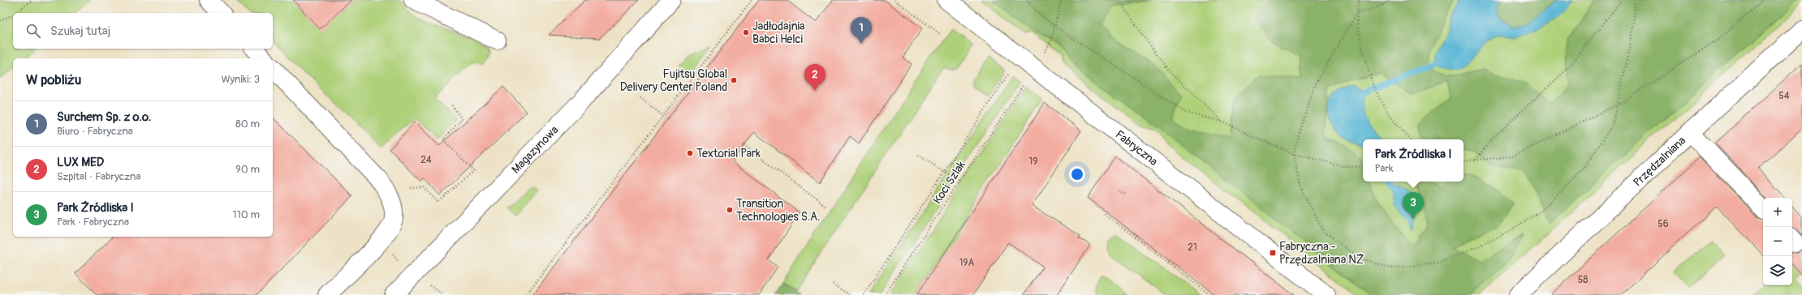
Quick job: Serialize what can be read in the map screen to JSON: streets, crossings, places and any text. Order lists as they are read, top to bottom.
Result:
{
  "streets": {
    "street": ["Fabryczna", "Magazynowa", "Przędzalniana"],
    "path": ["Koci Szlak"]
  },
  "places": {
    "other": [
      "Jadłodajnia Babci Helci",
      "Fujitsu Global Delivery Center Poland",
      "Textorial Park",
      "Transition Technologies S.A."
    ],
    "transit": ["Fabryczna - Przędzalniana NŻ"]
  },
  "house_numbers": [
    "54",
    "24",
    "19",
    "56",
    "21",
    "19A",
    "58"
  ],
  "page": {
    "search": "Szukaj tutaj",
    "pins": ["1", "2", "3"],
    "heading": ["W pobliżu", "Wyniki: 3"],
    "list": [
      {
        "mark": "1",
        "name": "Surchem Sp. z o.o.",
        "note": "Biuro · Fabryczna",
        "value": "80 m"
      },
      {
        "mark": "2",
        "name": "LUX MED",
        "note": "Szpital · Fabryczna",
        "value": "90 m"
      },
      {
        "mark": "3",
        "name": "Park Źródliska I",
        "note": "Park · Fabryczna",
        "value": "110 m"
      }
    ],
    "popup": ["Park Źródliska I", "Park"],
    "map_buttons": ["+", "−"]
  }
}
